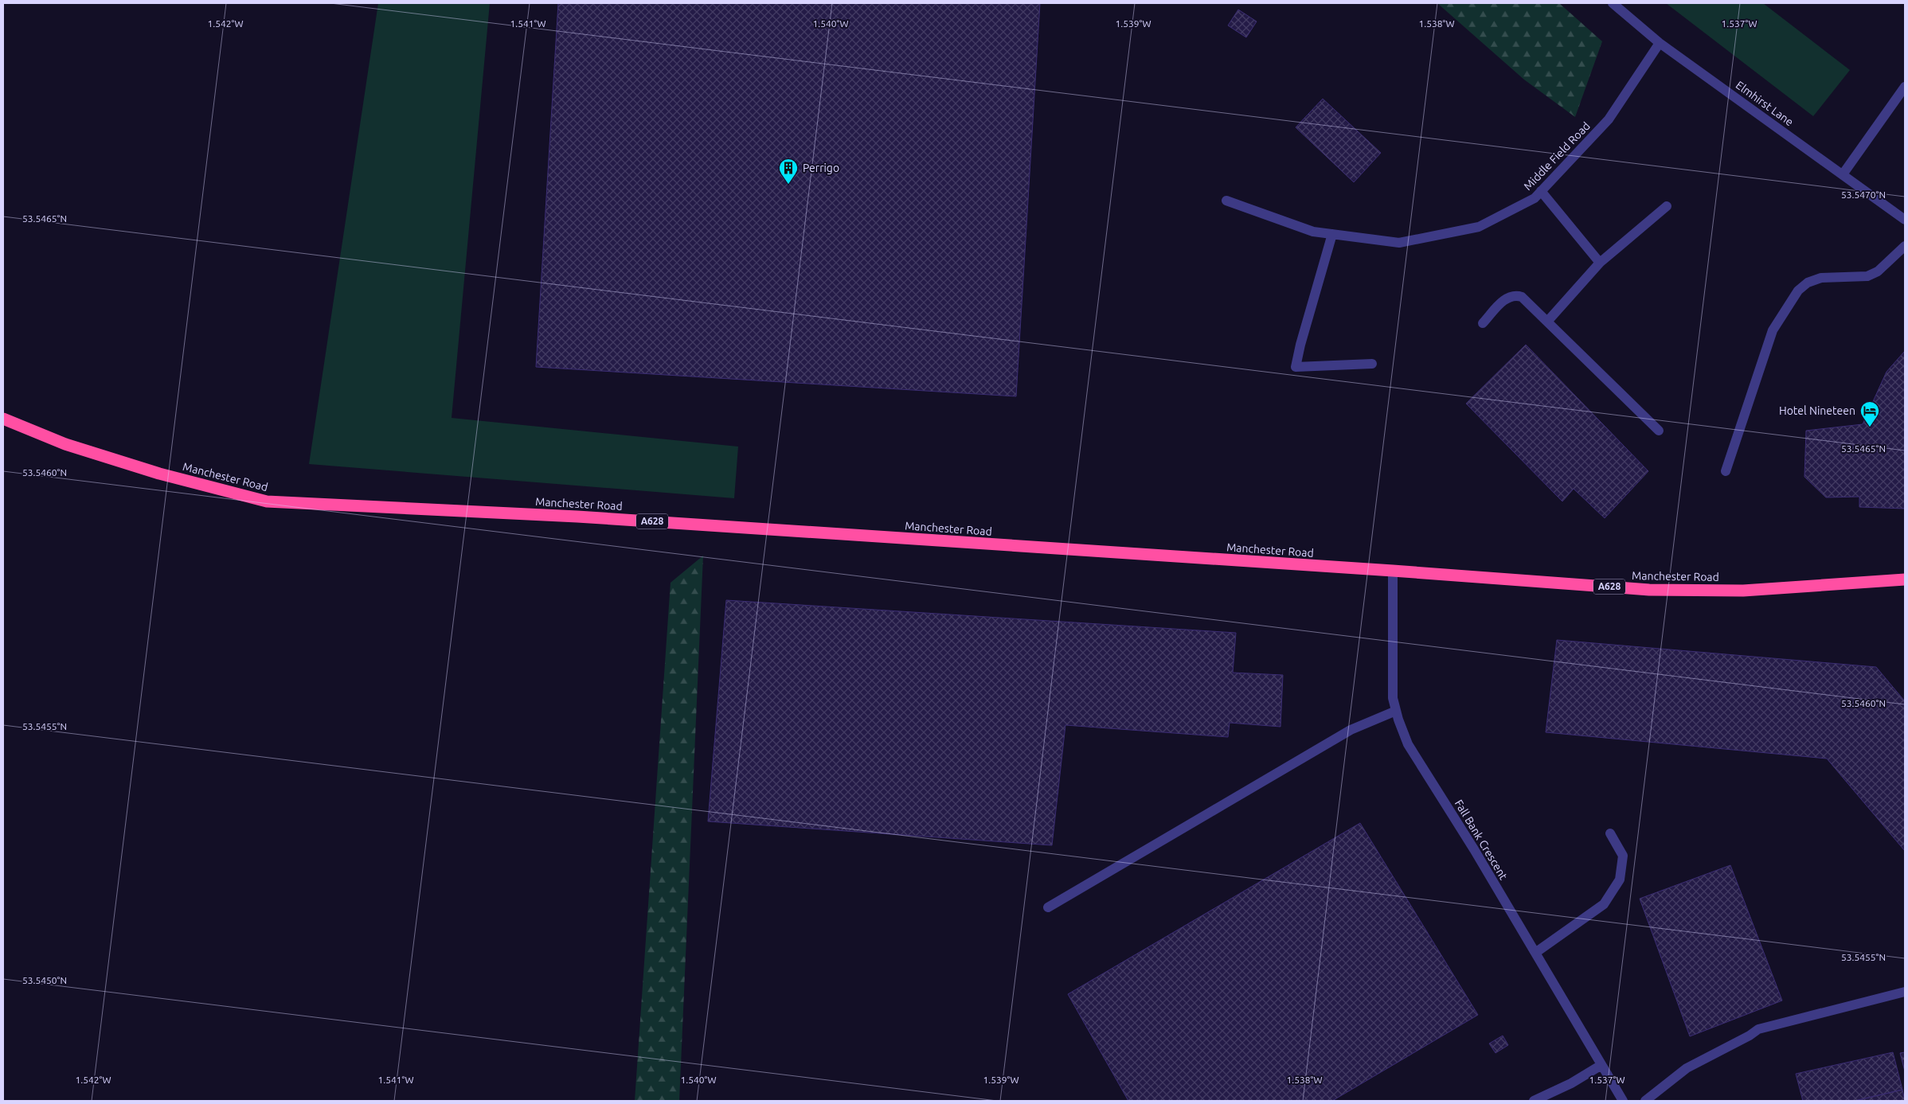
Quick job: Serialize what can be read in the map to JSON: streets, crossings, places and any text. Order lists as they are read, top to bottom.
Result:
{
  "streets": {
    "highway": ["Manchester Road", "A628"],
    "street": ["Elmhirst Lane", "Middle Field Road", "Fall Bank Crescent"]
  },
  "crossings": [
    ["Elmhirst Lane", "Middle Field Road"],
    ["Manchester Road", "Fall Bank Crescent"]
  ],
  "places": {
    "building": ["Perrigo"],
    "hotel": ["Hotel Nineteen"]
  },
  "coordinates": [
    "1.542°W",
    "1.541°W",
    "1.540°W",
    "1.539°W",
    "1.538°W",
    "1.537°W",
    "53.5470°N",
    "53.5465°N",
    "53.5460°N",
    "53.5455°N",
    "53.5450°N"
  ]
}
